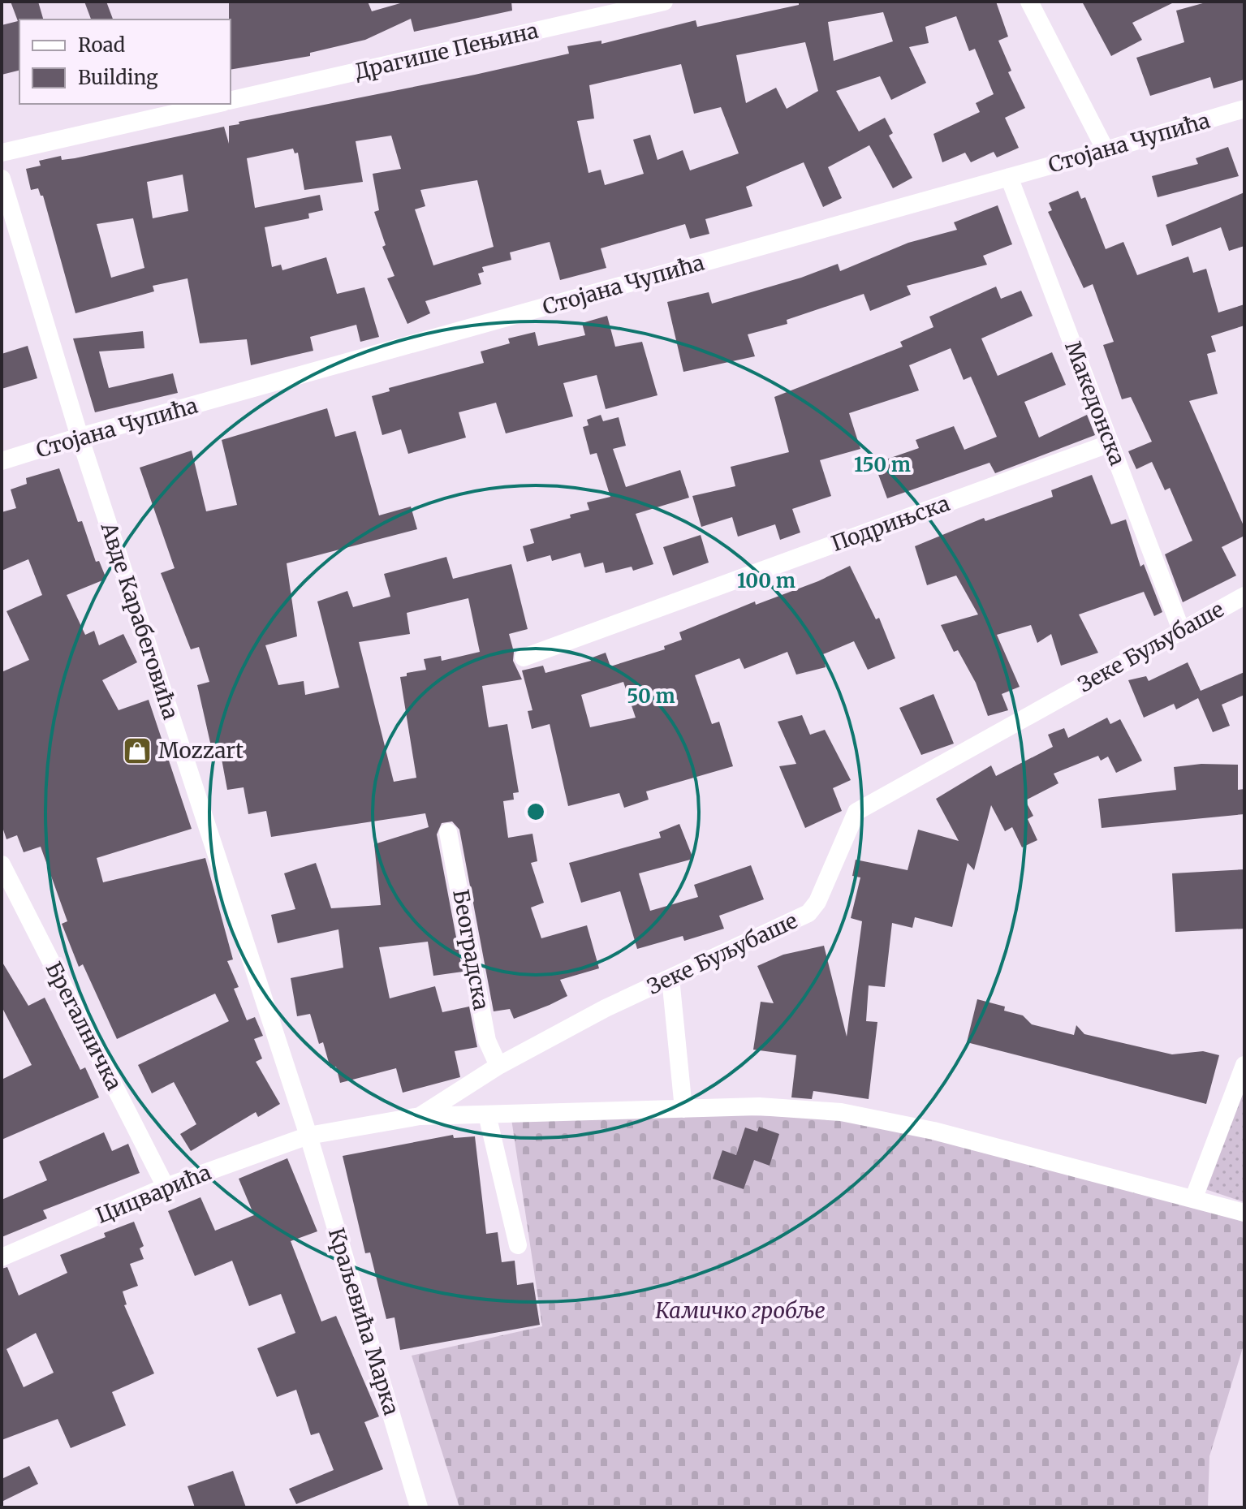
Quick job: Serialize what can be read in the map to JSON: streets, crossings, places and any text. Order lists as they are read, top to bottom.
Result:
{
  "streets": {
    "street": [
      "Драгише Пењина",
      "Стојана Чупића",
      "Македонска",
      "Подрињска",
      "Авде Карабеговића",
      "Зеке Буљубаше",
      "Београдска",
      "Брегалничка",
      "Цицварића",
      "Краљевића Марка"
    ]
  },
  "crossings": [
    ["Стојана Чупића", "Македонска"],
    ["Стојана Чупића", "Авде Карабеговића"],
    ["Македонска", "Подрињска"],
    ["Македонска", "Зеке Буљубаше"],
    ["Авде Карабеговића", "Зеке Буљубаше"],
    ["Авде Карабеговића", "Цицварића"],
    ["Авде Карабеговића", "Краљевића Марка"],
    ["Зеке Буљубаше", "Београдска"],
    ["Зеке Буљубаше", "Цицварића"],
    ["Зеке Буљубаше", "Краљевића Марка"],
    ["Брегалничка", "Цицварића"],
    ["Цицварића", "Краљевића Марка"]
  ],
  "parks": ["Камичко гробље"],
  "places": {
    "shop": ["Mozzart"]
  },
  "legend": ["Road", "Building"],
  "rings": ["150 m", "100 m", "50 m"]
}
